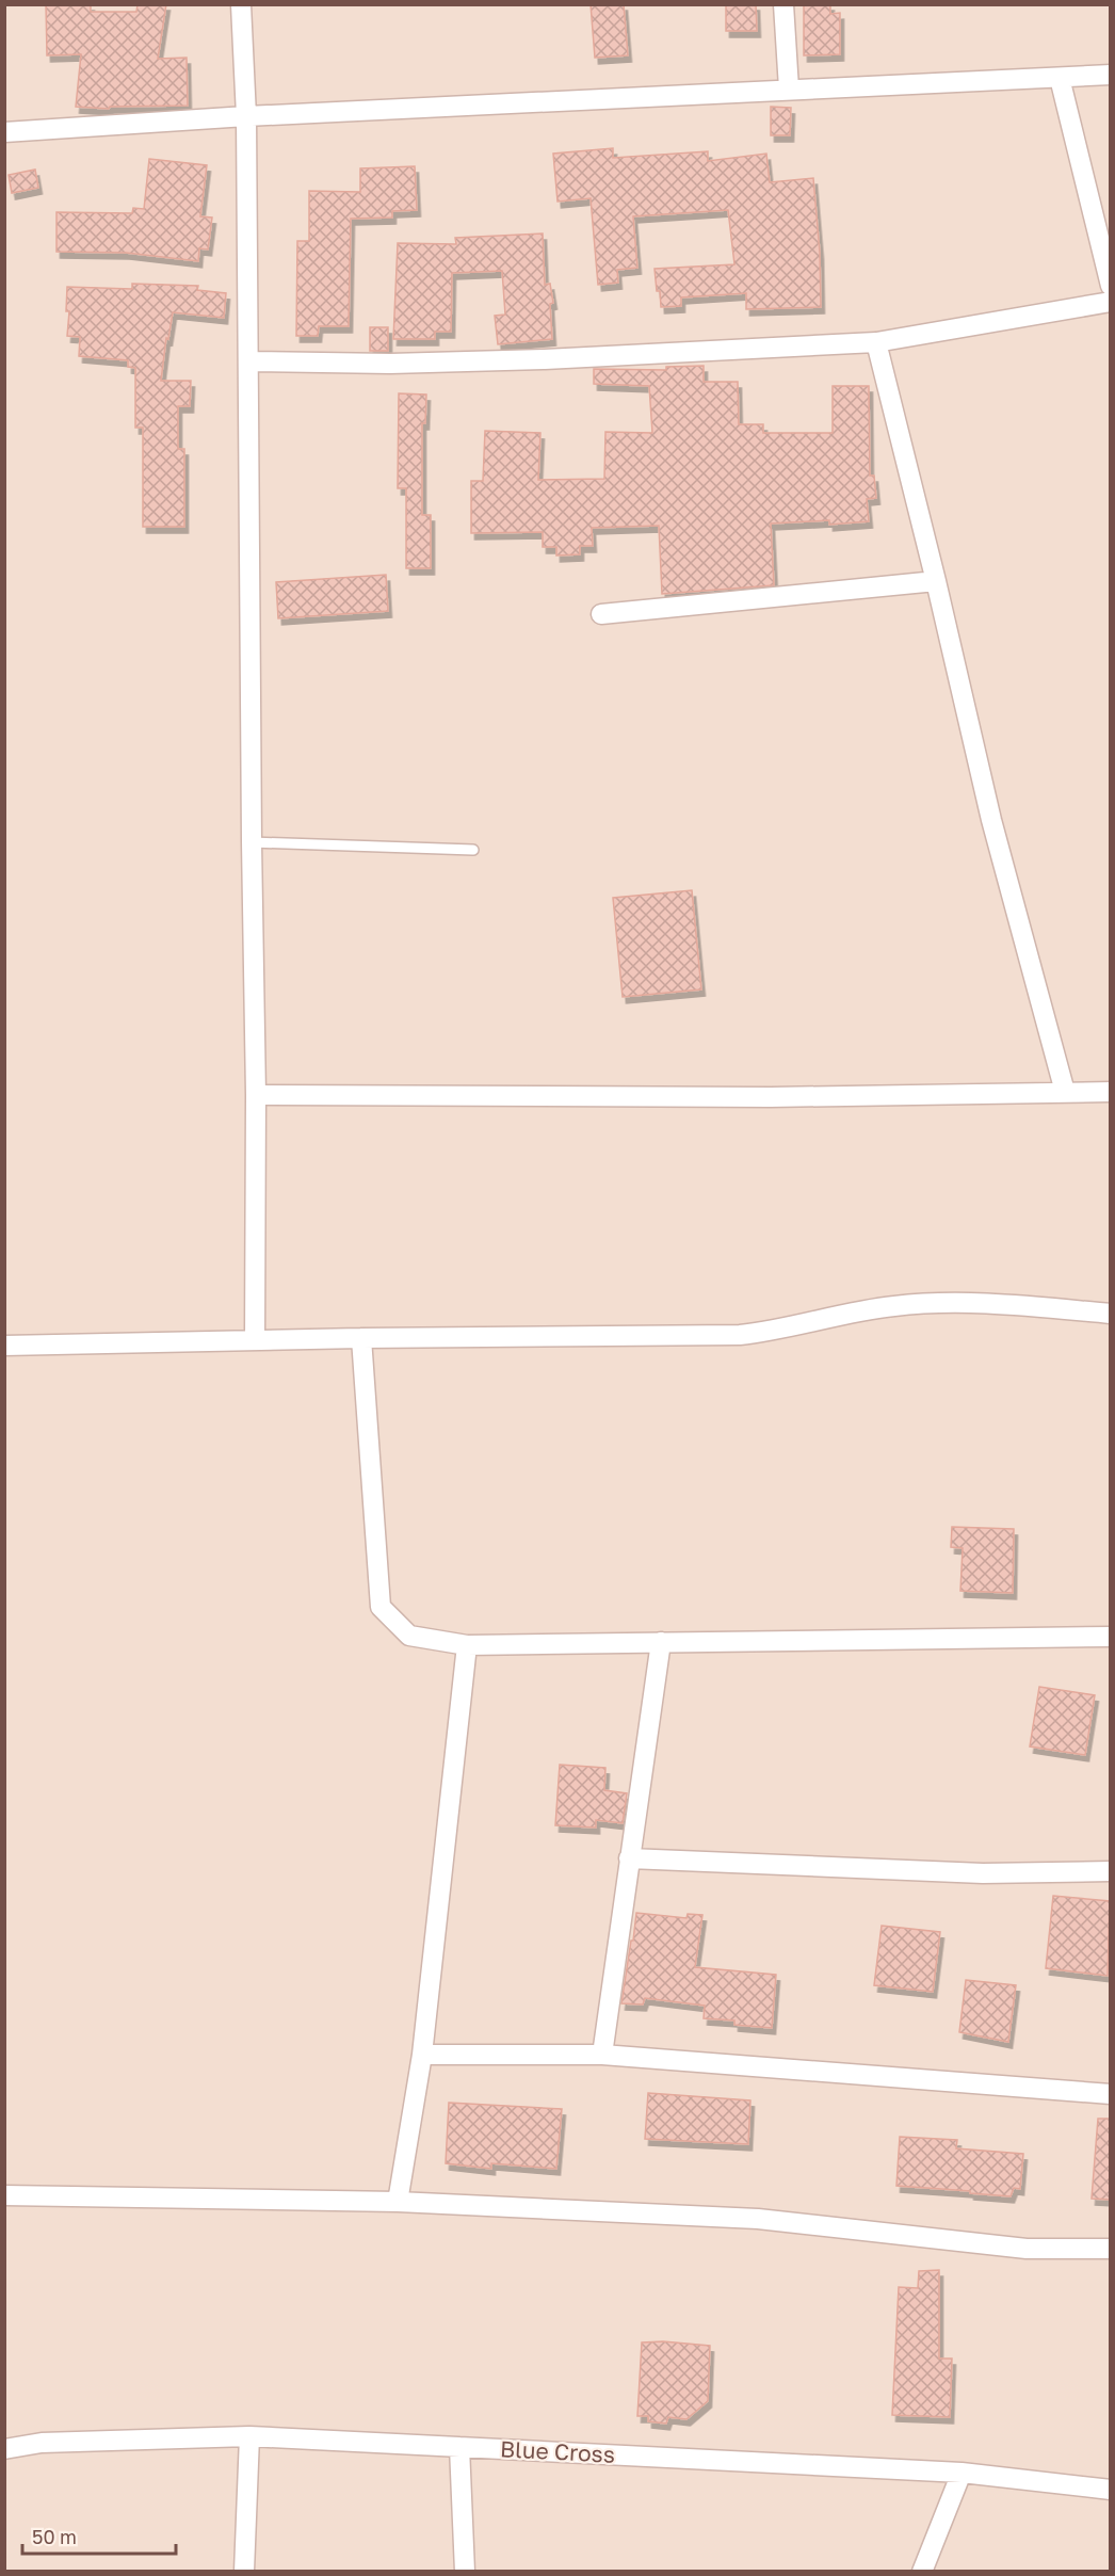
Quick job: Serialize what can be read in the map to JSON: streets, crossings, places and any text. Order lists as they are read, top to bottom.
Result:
{
  "streets": {
    "street": ["Blue Cross"]
  },
  "scale_bar": "50 m"
}
